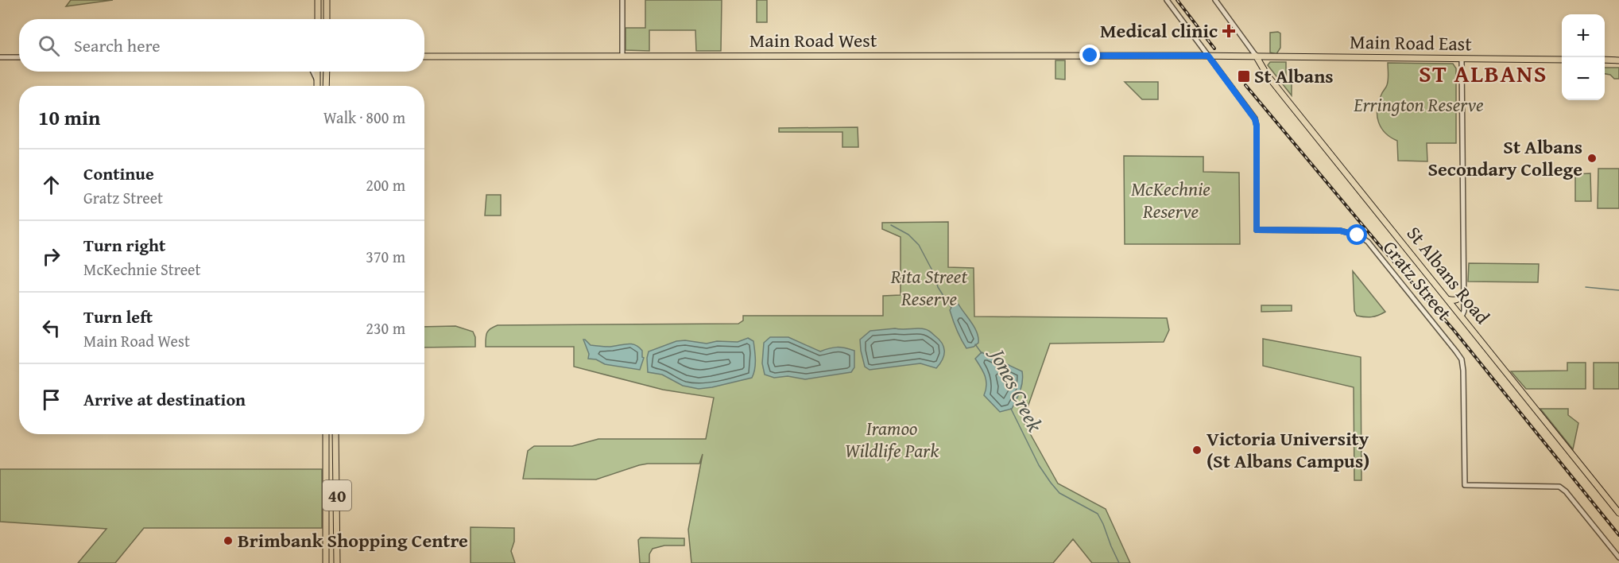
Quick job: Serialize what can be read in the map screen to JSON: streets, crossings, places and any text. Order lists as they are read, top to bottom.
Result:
{
  "streets": {
    "main road": [
      "Main Road West",
      "Main Road East",
      "St Albans Road",
      "40"
    ],
    "street": ["Gratz Street"]
  },
  "crossings": [
    ["Main Road West", "Main Road East"],
    ["Main Road West", "St Albans Road"],
    ["Main Road West", "Gratz Street"],
    ["Main Road East", "St Albans Road"]
  ],
  "districts": ["ST ALBANS"],
  "water": ["Jones Creek"],
  "parks": [
    "Errington Reserve",
    "McKechnie Reserve",
    "Rita Street Reserve",
    "Iramoo Wildlife Park"
  ],
  "places": {
    "health": ["Medical clinic"],
    "transit": ["St Albans"],
    "other": ["St Albans Secondary College", "Victoria University (St Albans Campus)", "Brimbank Shopping Centre"]
  },
  "page": {
    "map_buttons": ["+", "−"],
    "search": "Search here",
    "heading": ["10 min", "Walk · 800 m"],
    "list": [
      ["Continue", "Gratz Street", "200 m"],
      ["Turn right", "McKechnie Street", "370 m"],
      ["Turn left", "Main Road West", "230 m"],
      "Arrive at destination"
    ]
  }
}
